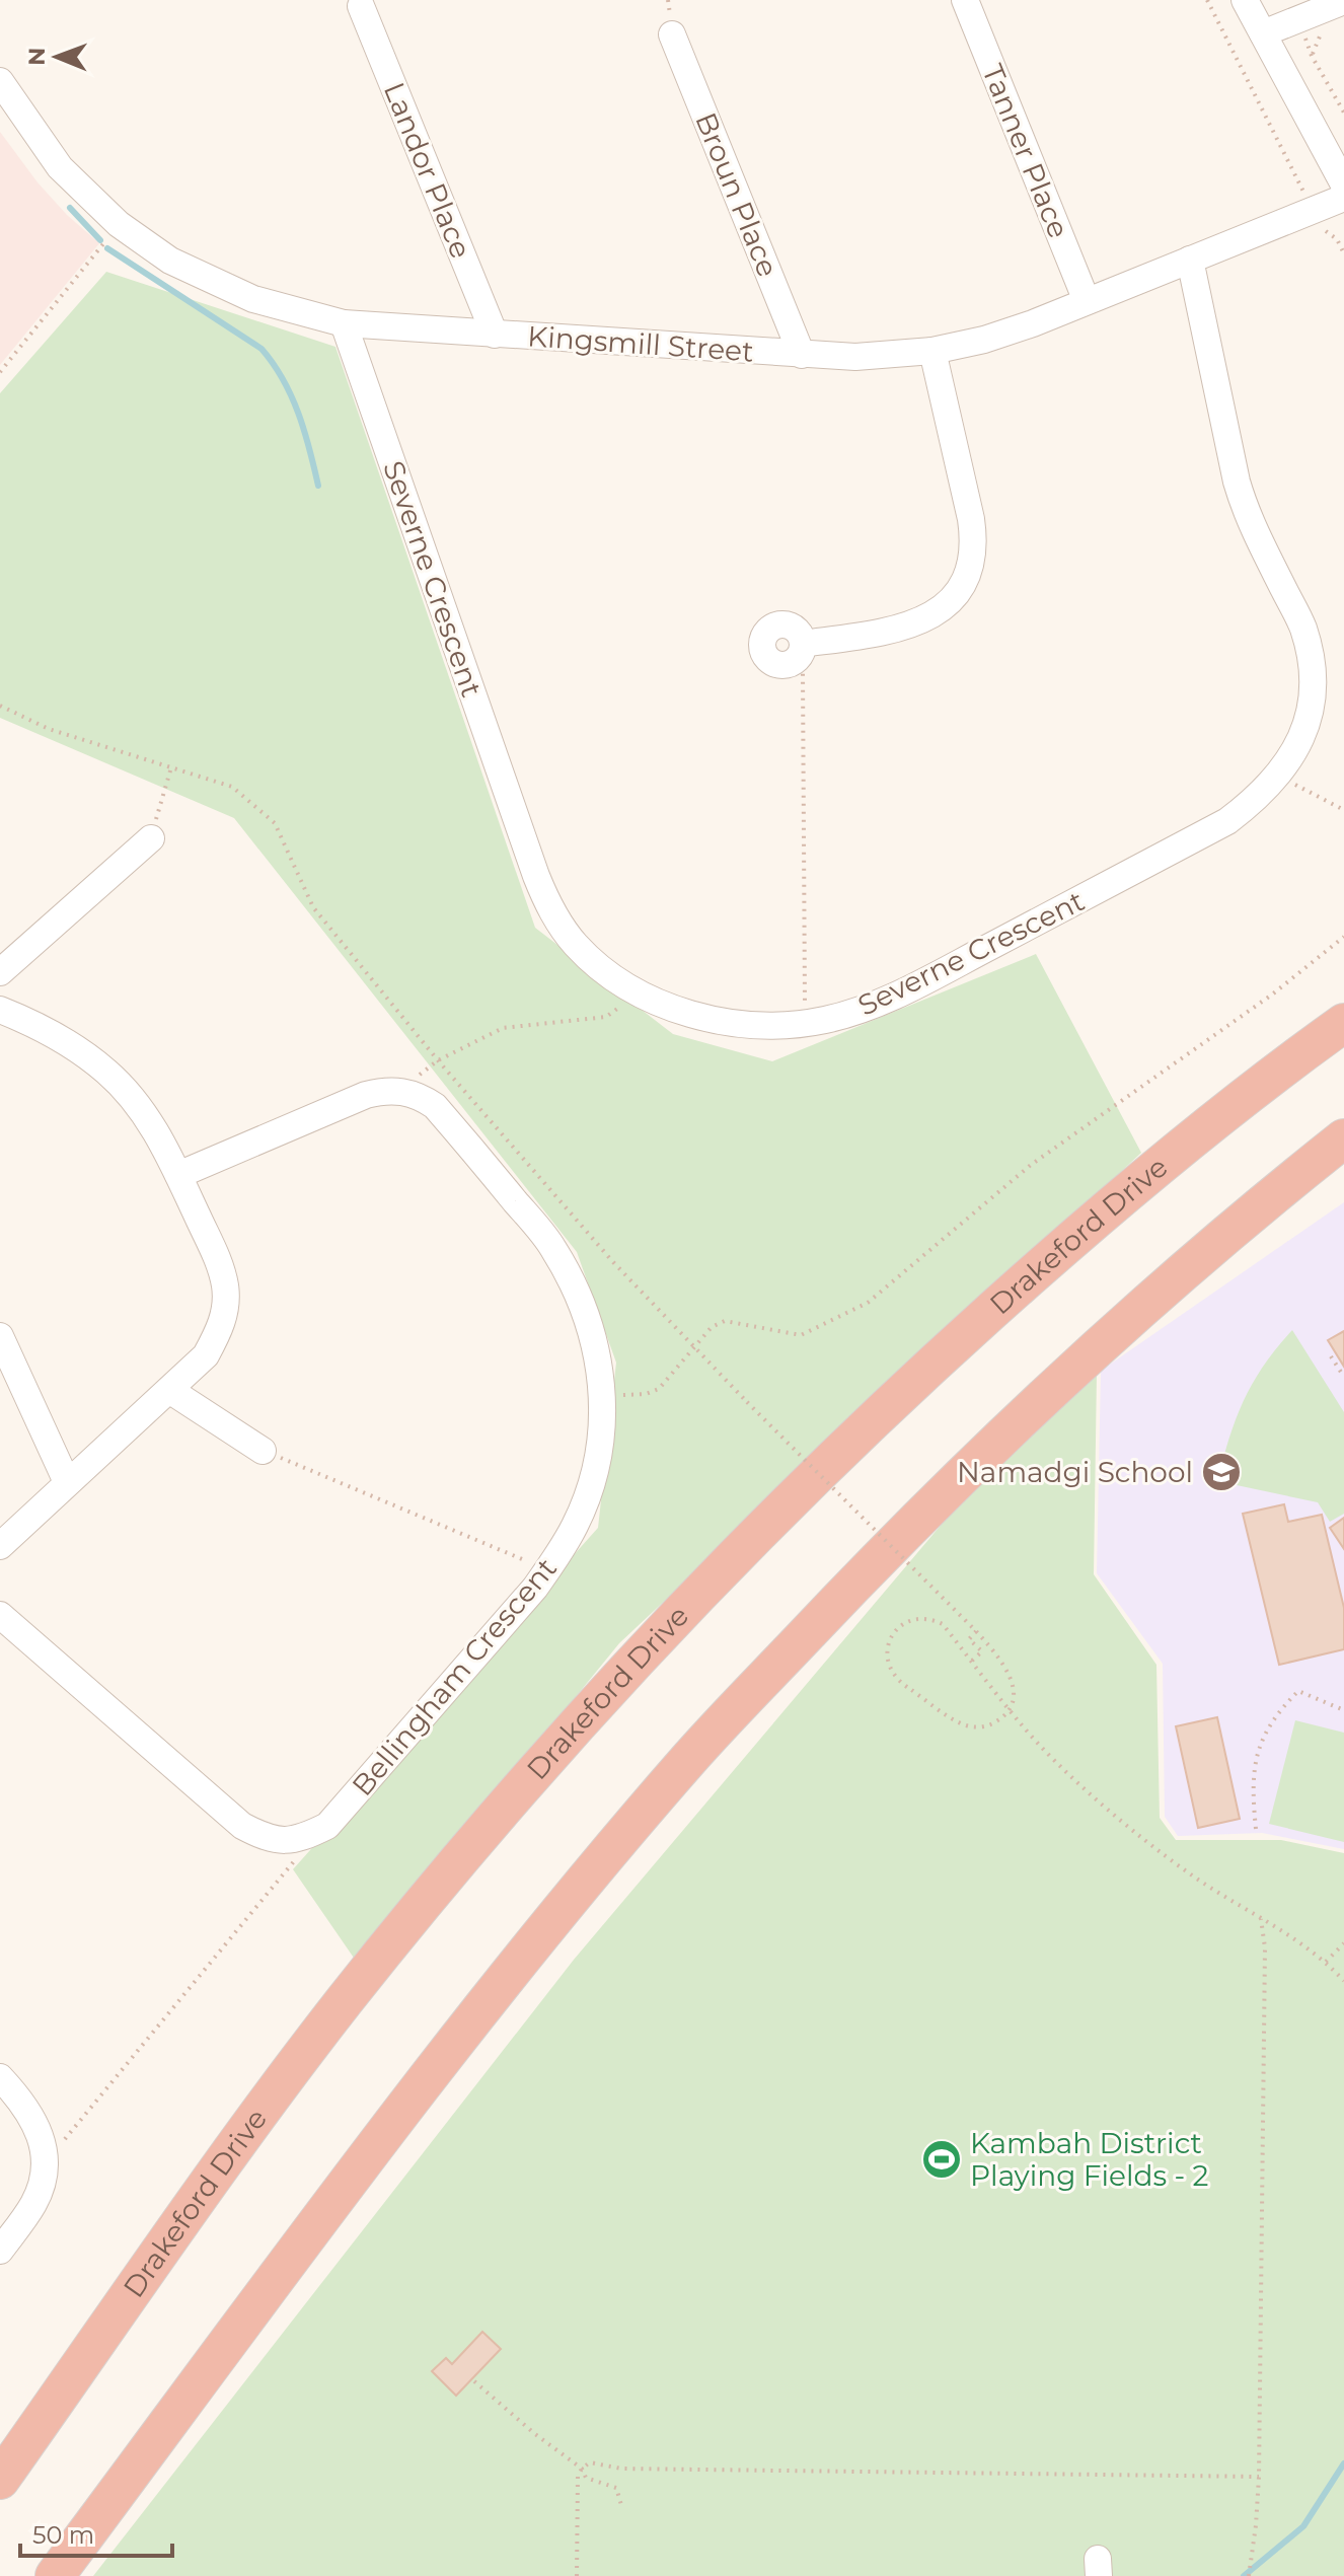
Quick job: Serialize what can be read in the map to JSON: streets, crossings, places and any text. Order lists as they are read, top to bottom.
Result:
{
  "streets": {
    "highway": ["Drakeford Drive"],
    "street": [
      "Tanner Place",
      "Landor Place",
      "Broun Place",
      "Kingsmill Street",
      "Severne Crescent",
      "Bellingham Crescent"
    ]
  },
  "crossings": [
    ["Tanner Place", "Kingsmill Street"],
    ["Landor Place", "Kingsmill Street"],
    ["Broun Place", "Kingsmill Street"],
    ["Kingsmill Street", "Severne Crescent"]
  ],
  "places": {
    "school or university": ["Namadgi School"],
    "sports": ["Kambah District Playing Fields - 2"]
  },
  "scale_bar": "50 m",
  "north": "left"
}
